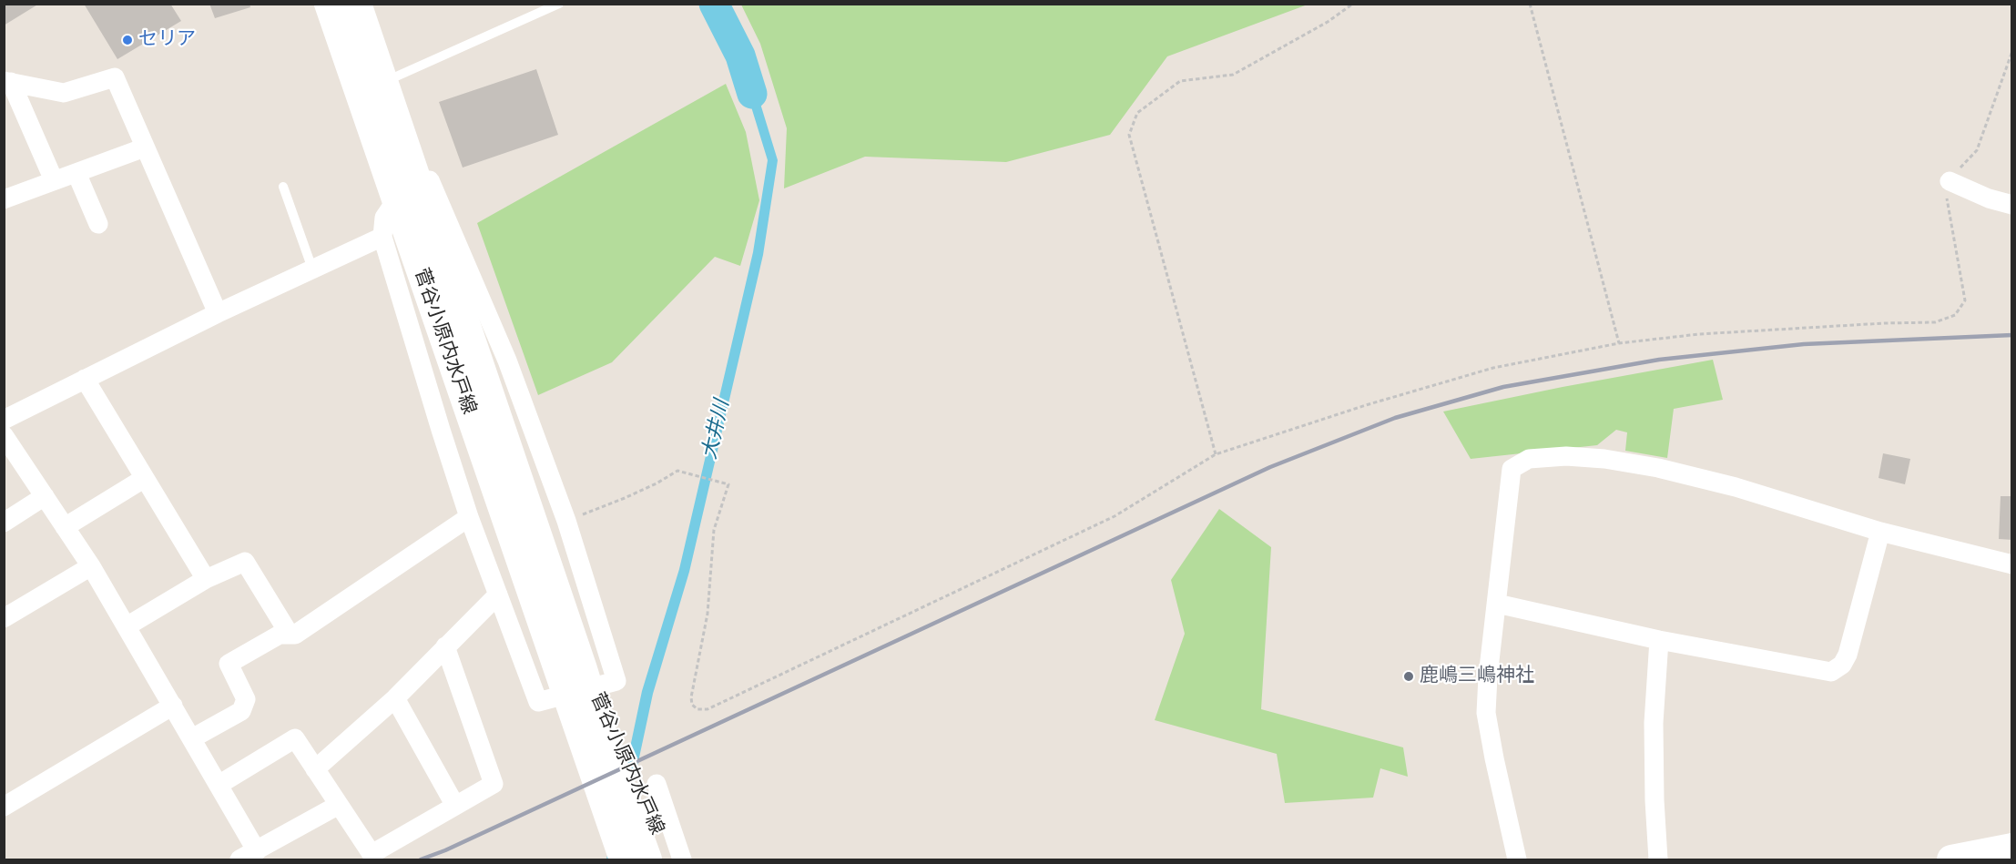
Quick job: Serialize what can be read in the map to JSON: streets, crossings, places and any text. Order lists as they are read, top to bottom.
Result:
{
  "streets": {
    "main road": ["菅谷小原内水戸線"]
  },
  "water": ["大井川"],
  "places": ["セリア", "鹿嶋三嶋神社"]
}
